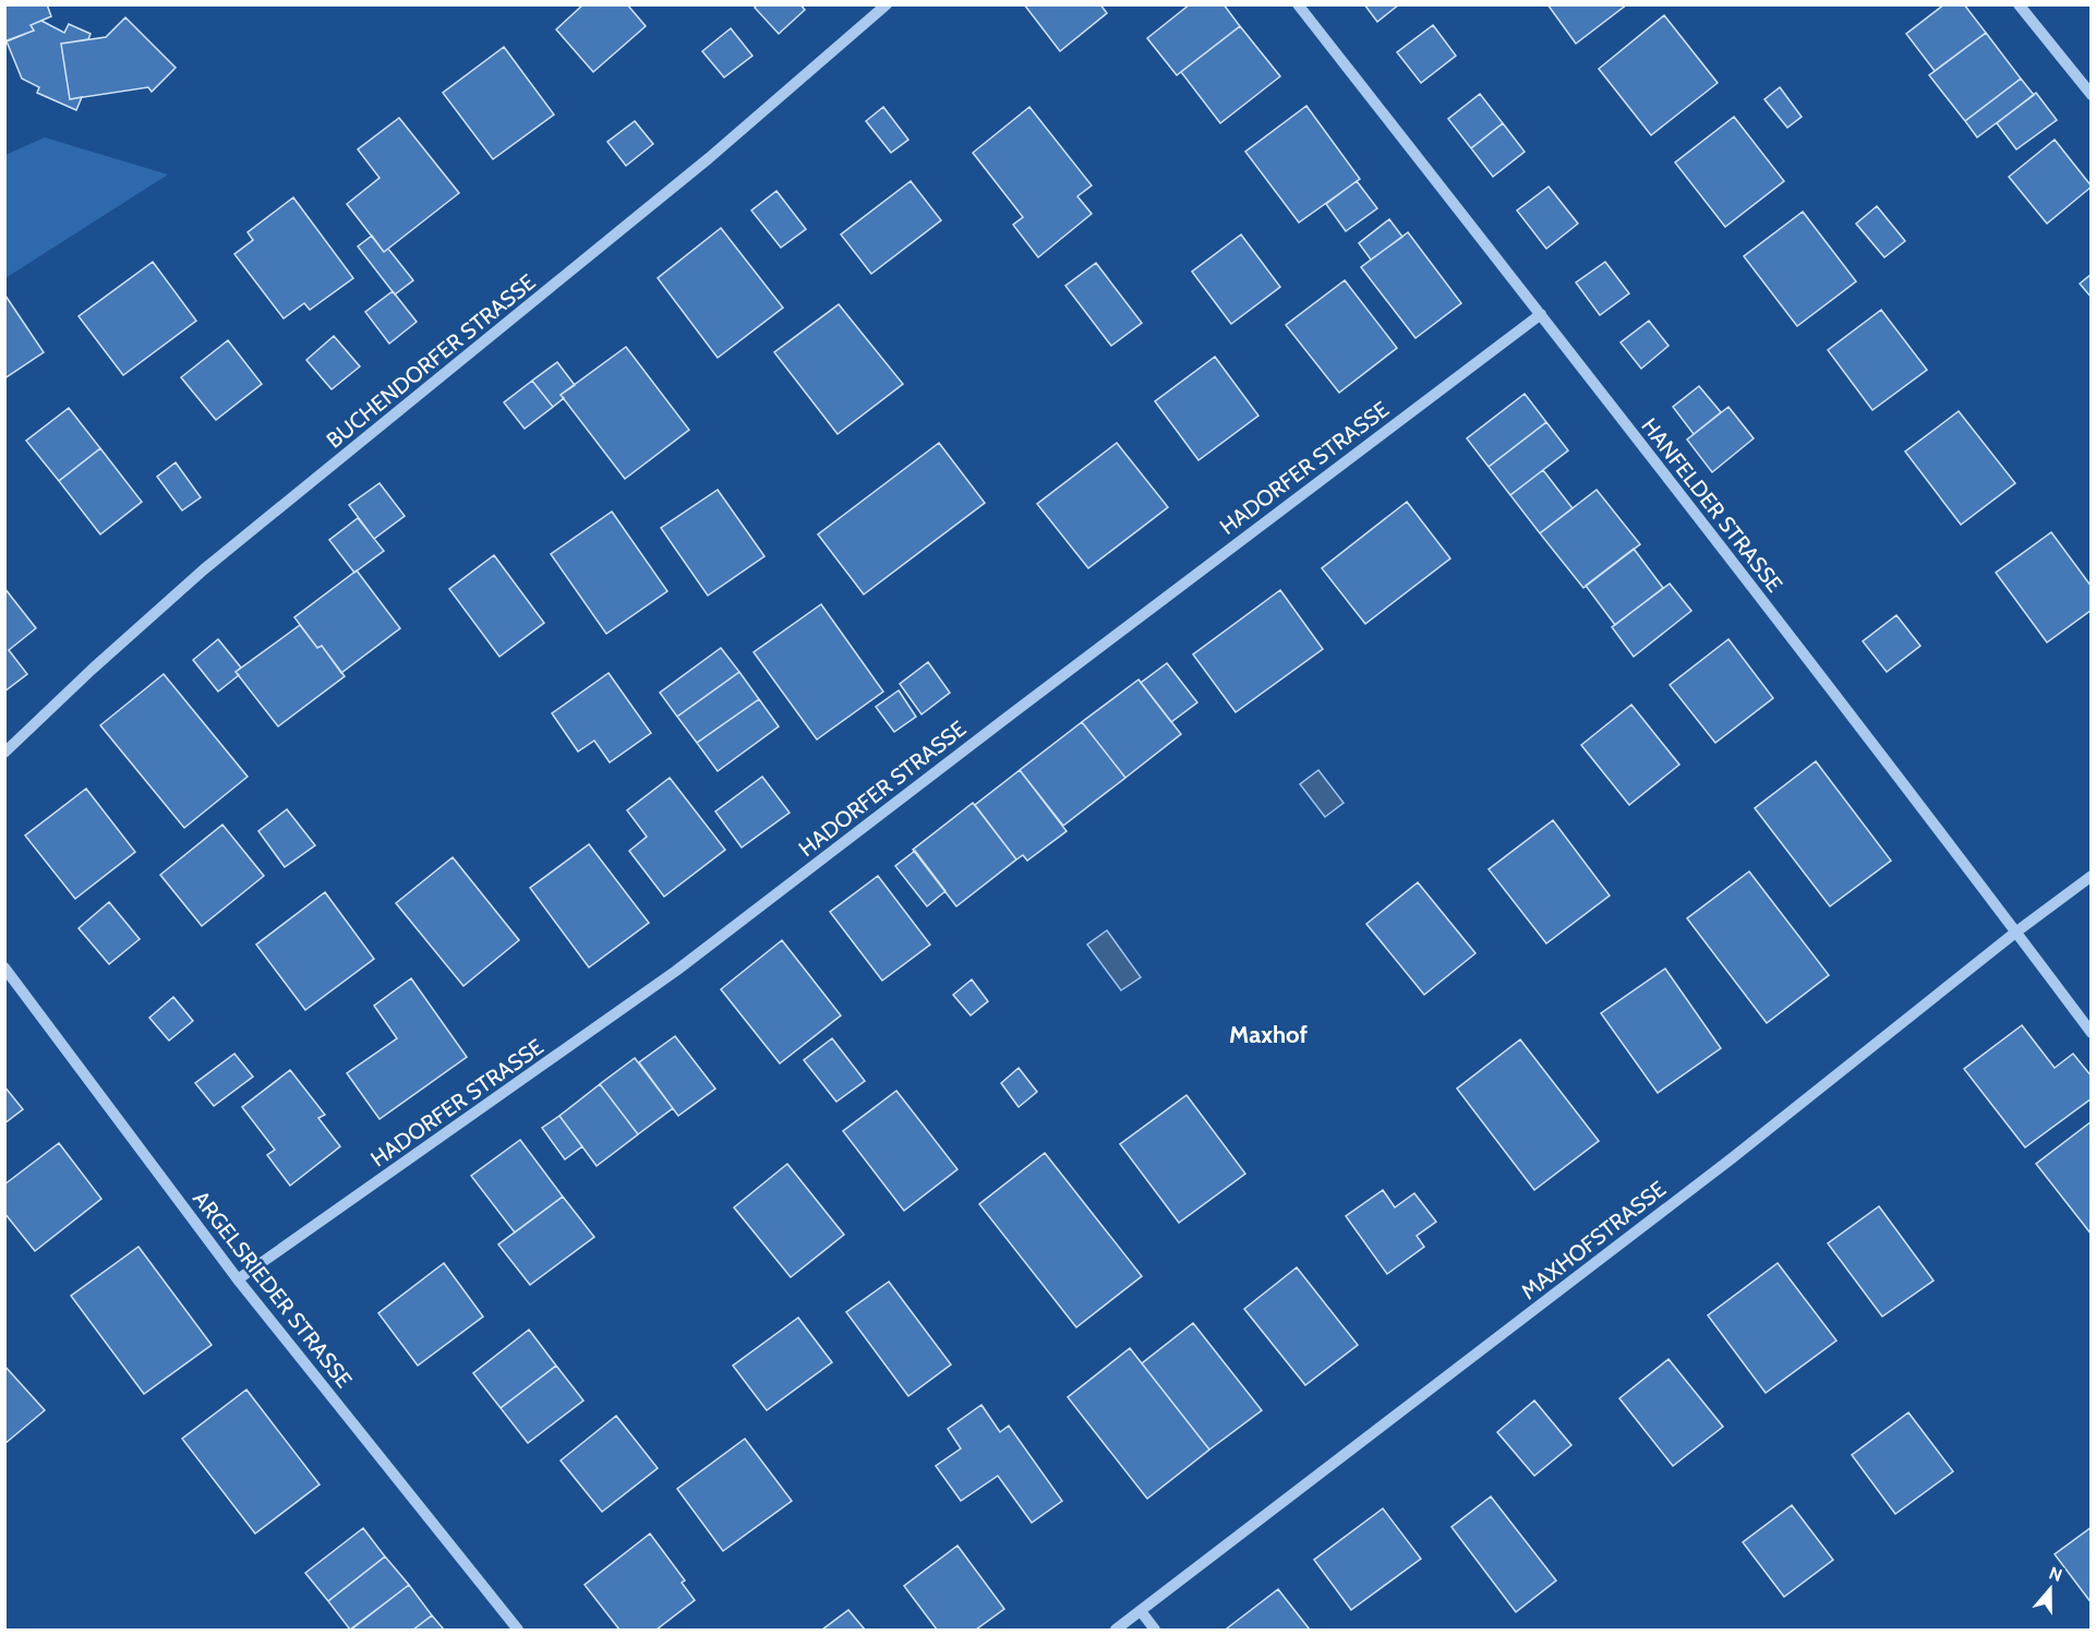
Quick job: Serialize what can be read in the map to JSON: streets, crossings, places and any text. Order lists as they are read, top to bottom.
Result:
{
  "streets": {
    "street": [
      "BUCHENDORFER STRASSE",
      "HADORFER STRASSE",
      "HANFELDER STRASSE",
      "MAXHOFSTRASSE",
      "ARGELSRIEDER STRASSE"
    ]
  },
  "crossings": [
    ["HADORFER STRASSE", "HANFELDER STRASSE"],
    ["HADORFER STRASSE", "ARGELSRIEDER STRASSE"],
    ["HANFELDER STRASSE", "MAXHOFSTRASSE"]
  ],
  "districts": ["Maxhof"],
  "north": "top"
}
